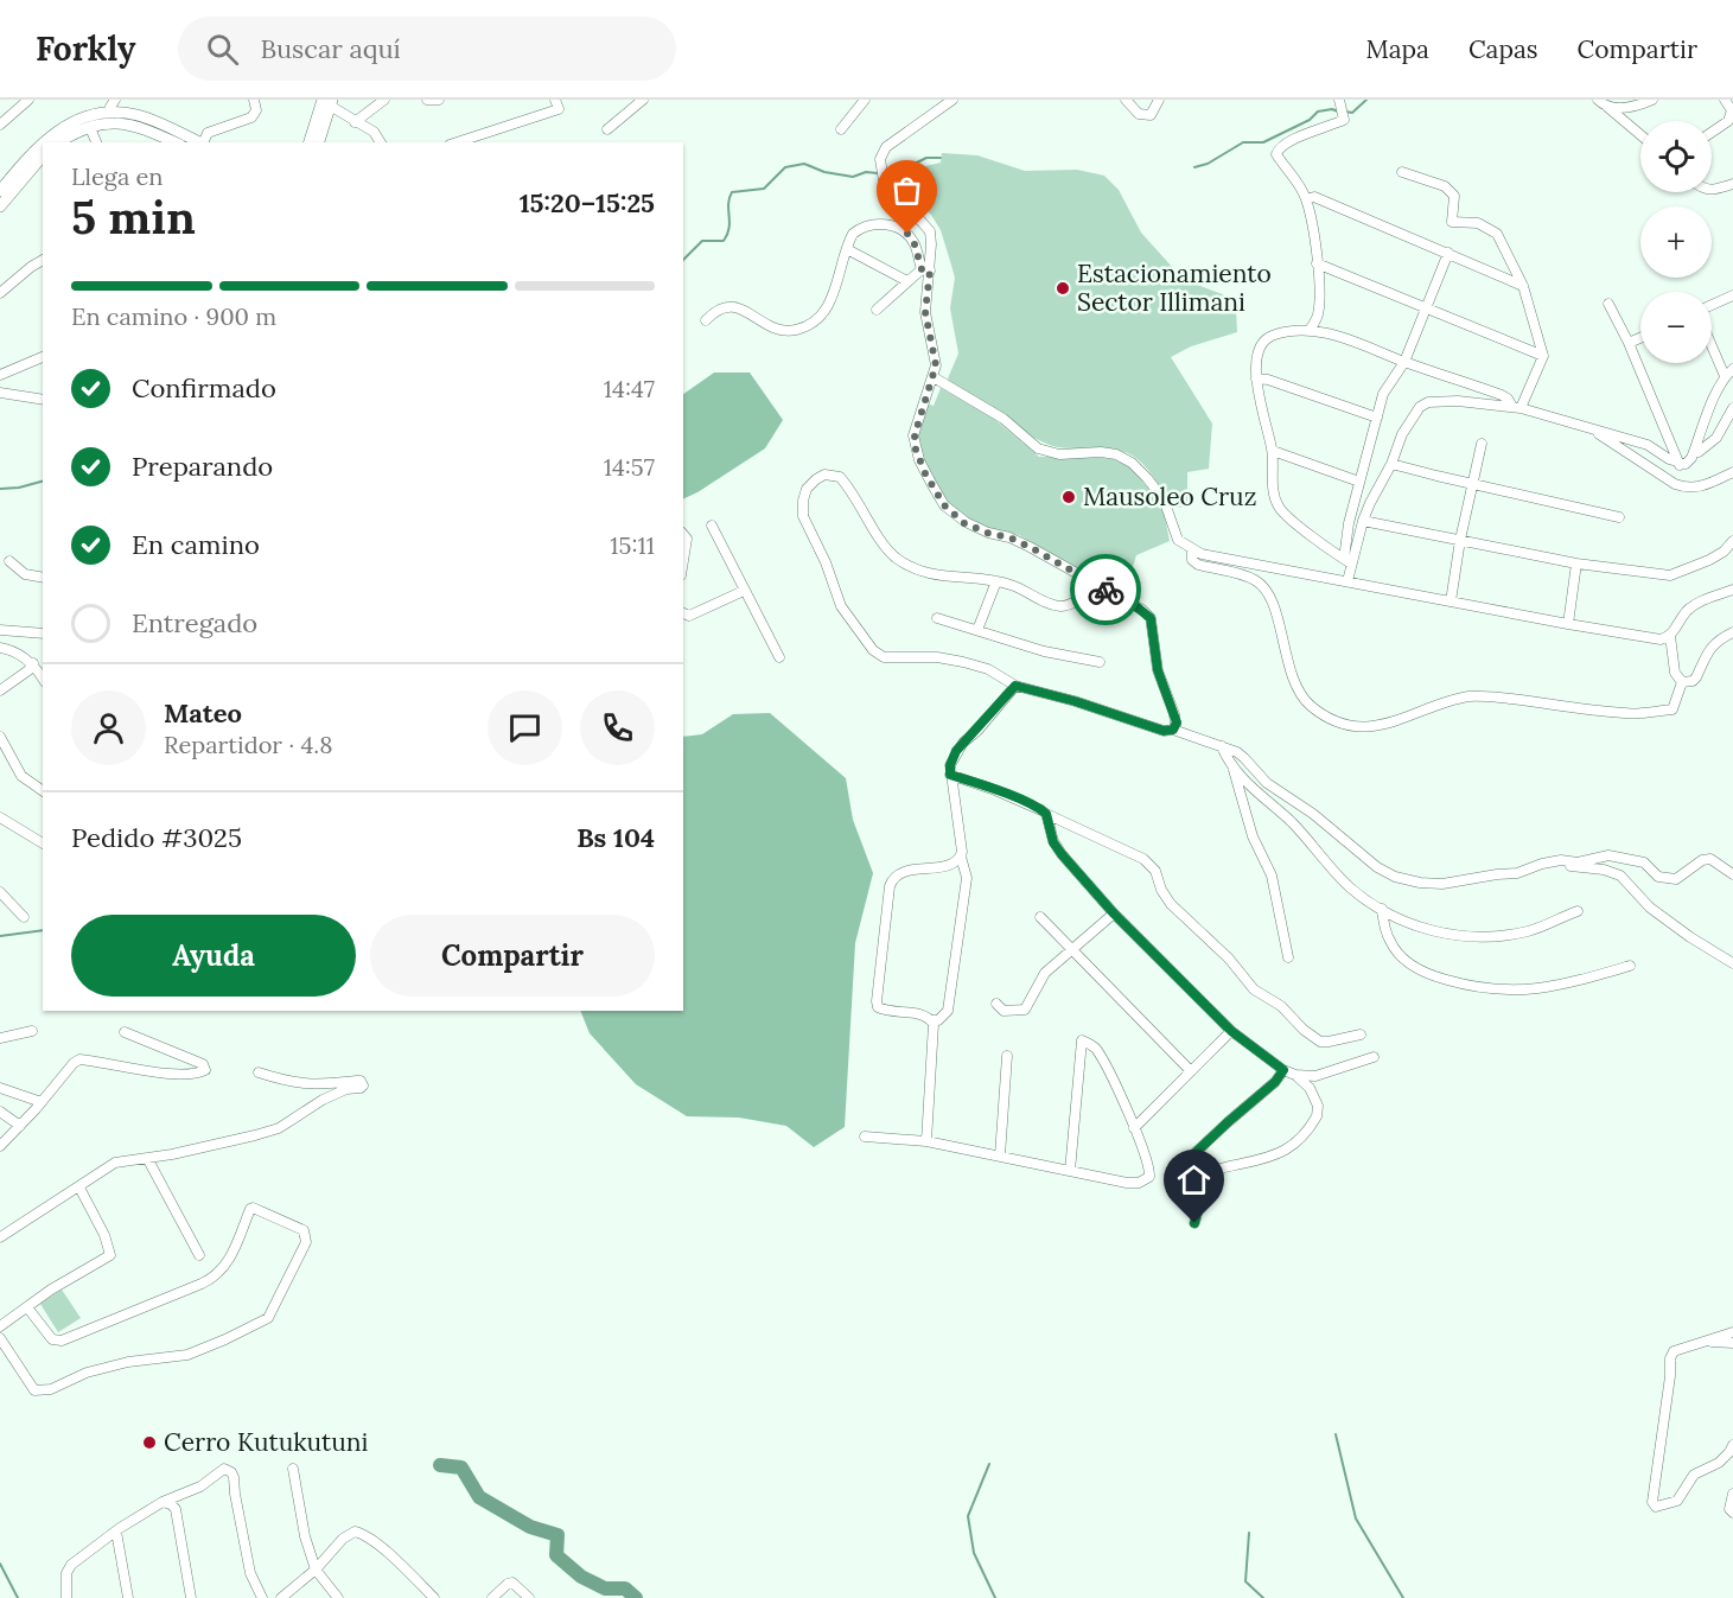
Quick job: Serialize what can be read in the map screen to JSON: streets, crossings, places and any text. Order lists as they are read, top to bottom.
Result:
{
  "places": ["Estacionamiento Sector Illimani", "Mausoleo Cruz", "Cerro Kutukutuni"],
  "page": {
    "header": "Forkly",
    "search": "Buscar aquí",
    "nav": ["Mapa", "Capas", "Compartir"],
    "map_buttons": ["+", "−"],
    "heading": ["5 min", "Llega en", "15:20–15:25"],
    "panel": [
      "Mateo",
      "Repartidor · 4.8",
      "Pedido #3025",
      "Bs 104"
    ],
    "bar": "En camino · 900 m",
    "list": [
      ["Confirmado", "14:47"],
      ["Preparando", "14:57"],
      ["En camino", "15:11"],
      "Entregado"
    ],
    "buttons": ["Ayuda", "Compartir"]
  }
}
